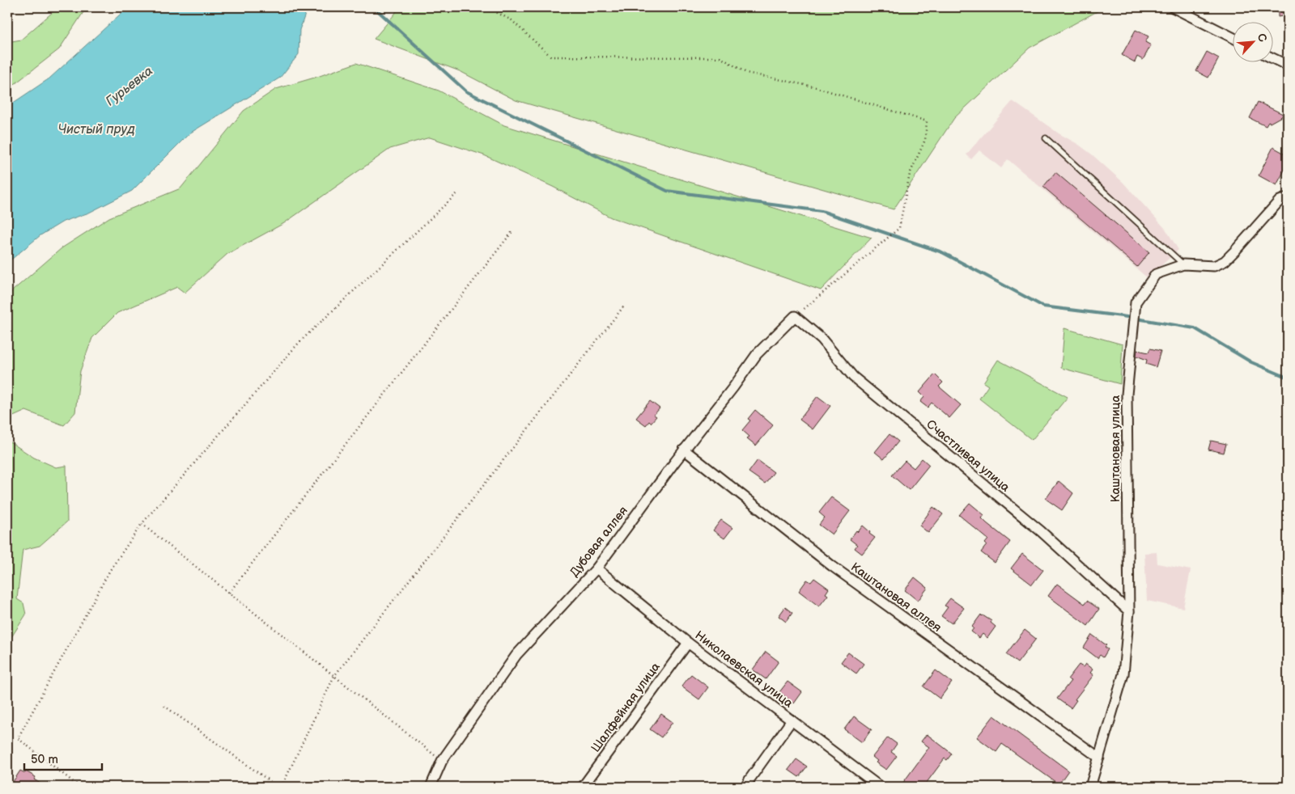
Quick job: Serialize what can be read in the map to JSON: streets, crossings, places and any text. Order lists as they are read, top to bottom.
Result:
{
  "streets": {
    "street": [
      "Каштановая улица",
      "Счастливая улица",
      "Дубовая аллея",
      "Каштановая аллея",
      "Николаевская улица",
      "Шалфейная улица"
    ]
  },
  "crossings": [
    ["Каштановая улица", "Счастливая улица"],
    ["Каштановая улица", "Каштановая аллея"],
    ["Счастливая улица", "Дубовая аллея"],
    ["Дубовая аллея", "Каштановая аллея"],
    ["Дубовая аллея", "Николаевская улица"],
    ["Николаевская улица", "Шалфейная улица"]
  ],
  "water": ["Гурьевка", "Чистый пруд"],
  "scale_bar": "50 m",
  "north": "top right"
}
